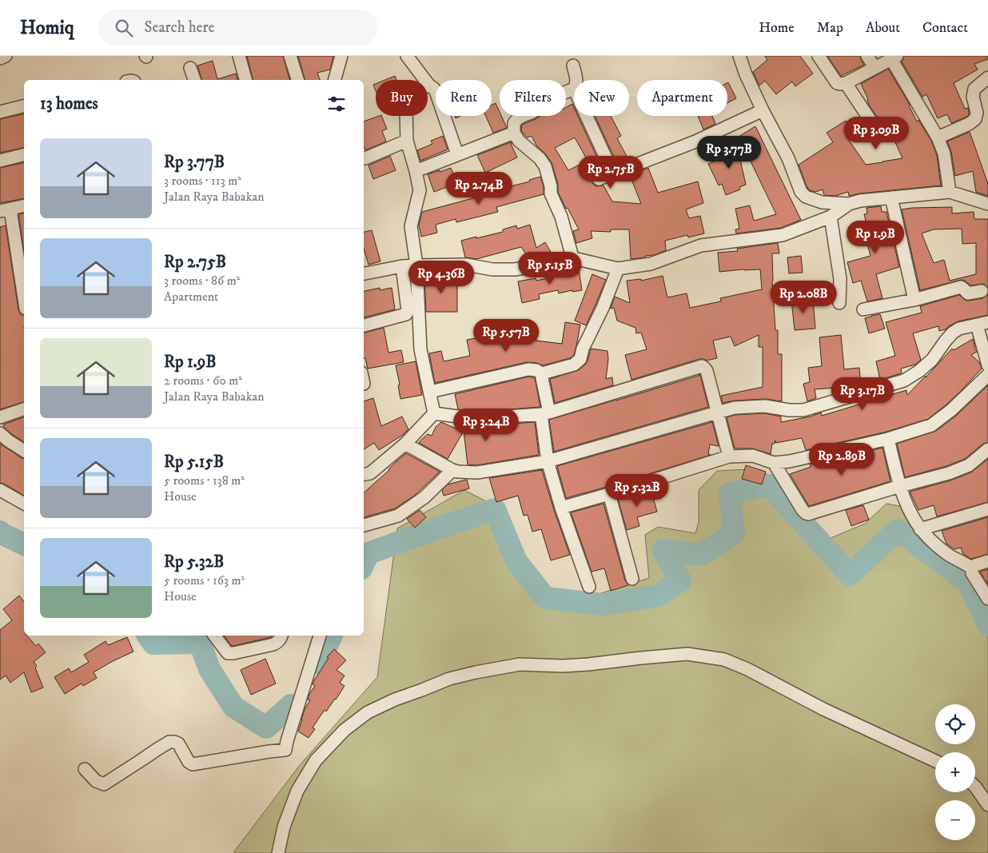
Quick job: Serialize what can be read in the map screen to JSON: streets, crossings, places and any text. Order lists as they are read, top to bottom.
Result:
{
  "page": {
    "header": "Homiq",
    "search": "Search here",
    "nav": [
      "Home",
      "Map",
      "About",
      "Contact"
    ],
    "chip": [
      "Buy",
      "Rent",
      "Filters",
      "New",
      "Apartment"
    ],
    "heading": "13 homes",
    "price": [
      "Rp 3.09B",
      "Rp 3.77B",
      "Rp 2.75B",
      "Rp 2.74B",
      "Rp 1.9B",
      "Rp 5.15B",
      "Rp 4.36B",
      "Rp 2.08B",
      "Rp 5.57B",
      "Rp 3.17B",
      "Rp 3.24B",
      "Rp 2.89B",
      "Rp 5.32B"
    ],
    "list": [
      {
        "name": "Rp 3.77B",
        "note": "3 rooms · 113 m² · Jalan Raya Babakan"
      },
      {
        "name": "Rp 2.75B",
        "note": "3 rooms · 86 m² · Apartment"
      },
      {
        "name": "Rp 1.9B",
        "note": "2 rooms · 60 m² · Jalan Raya Babakan"
      },
      {
        "name": "Rp 5.15B",
        "note": "5 rooms · 138 m² · House"
      },
      {
        "name": "Rp 5.32B",
        "note": "5 rooms · 163 m² · House"
      }
    ],
    "map_buttons": ["+", "−"]
  }
}
